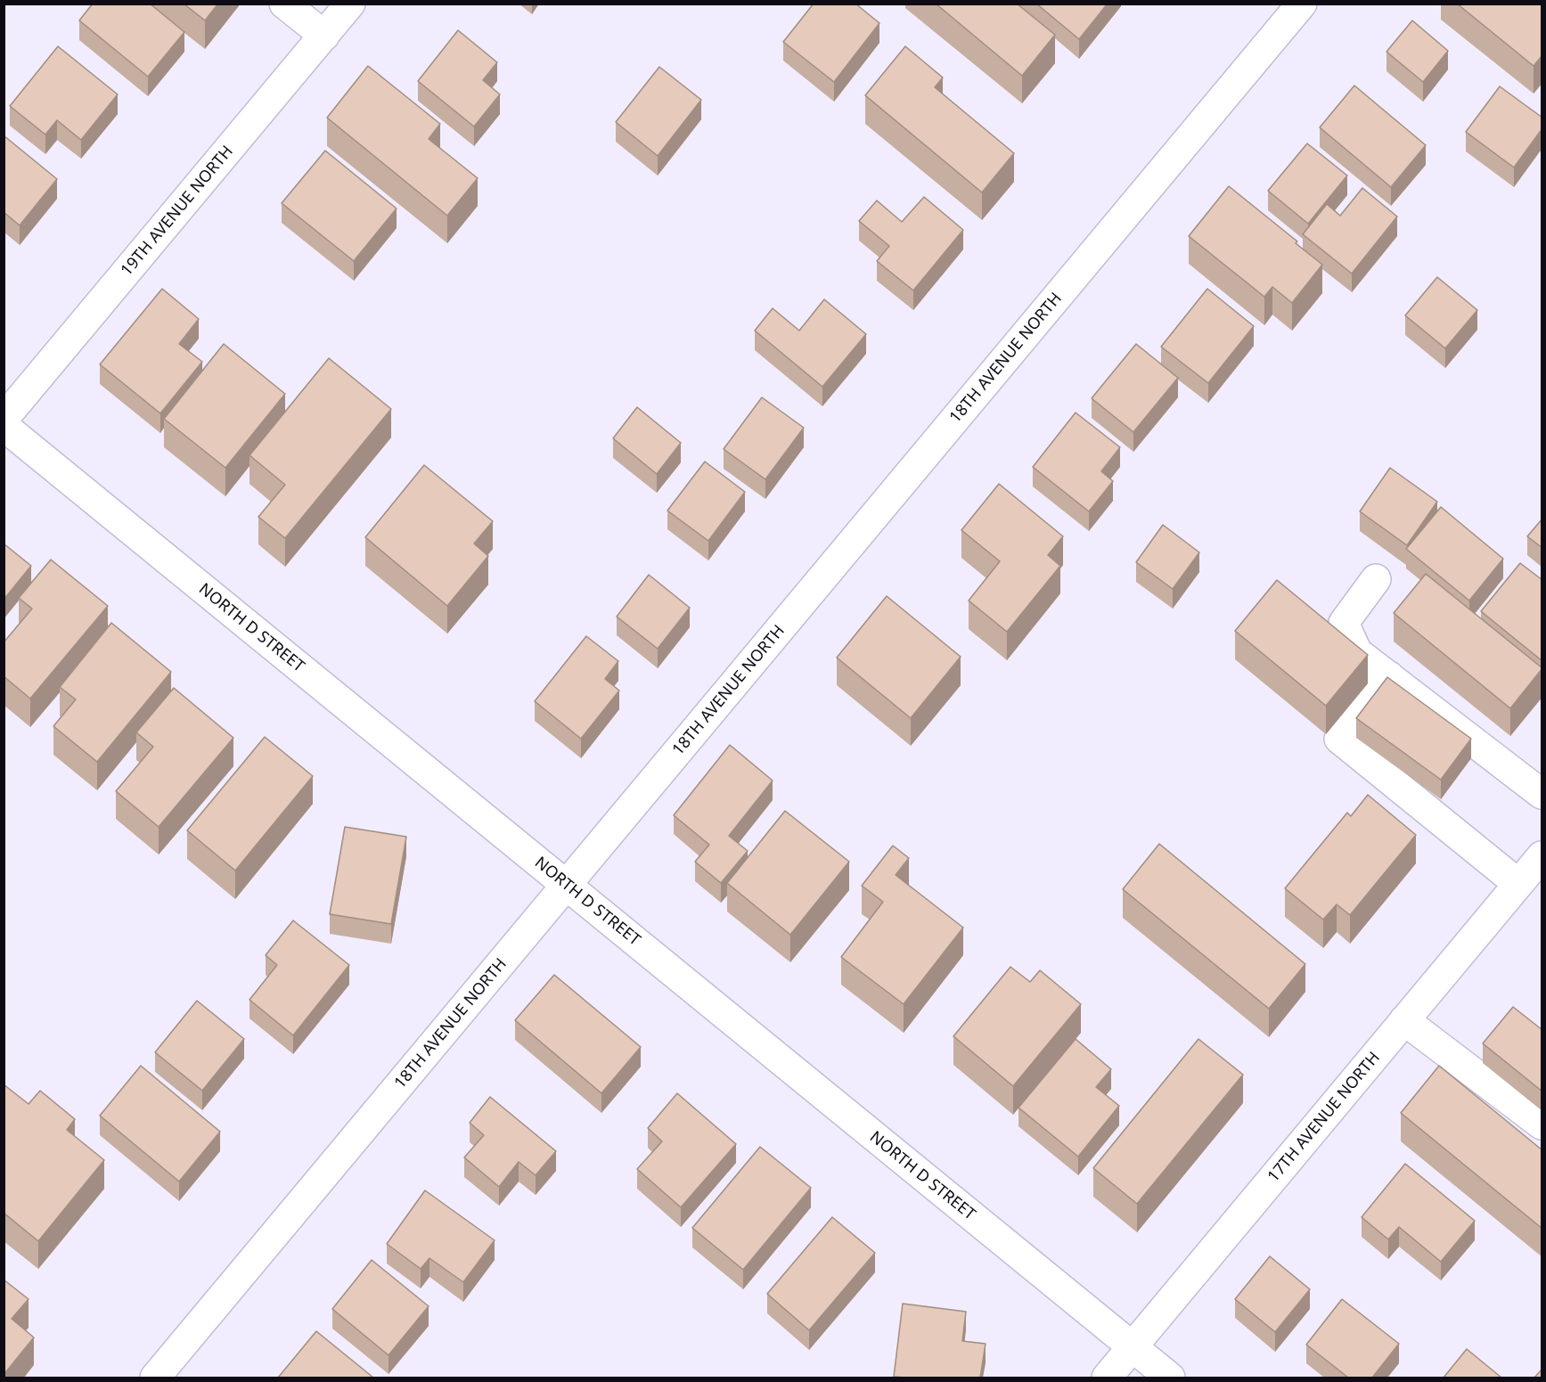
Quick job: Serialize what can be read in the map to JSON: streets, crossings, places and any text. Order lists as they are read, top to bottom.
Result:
{
  "streets": {
    "street": [
      "19TH AVENUE NORTH",
      "18TH AVENUE NORTH",
      "NORTH D STREET",
      "17TH AVENUE NORTH"
    ]
  },
  "crossings": [
    ["18TH AVENUE NORTH", "NORTH D STREET"],
    ["NORTH D STREET", "17TH AVENUE NORTH"]
  ]
}
